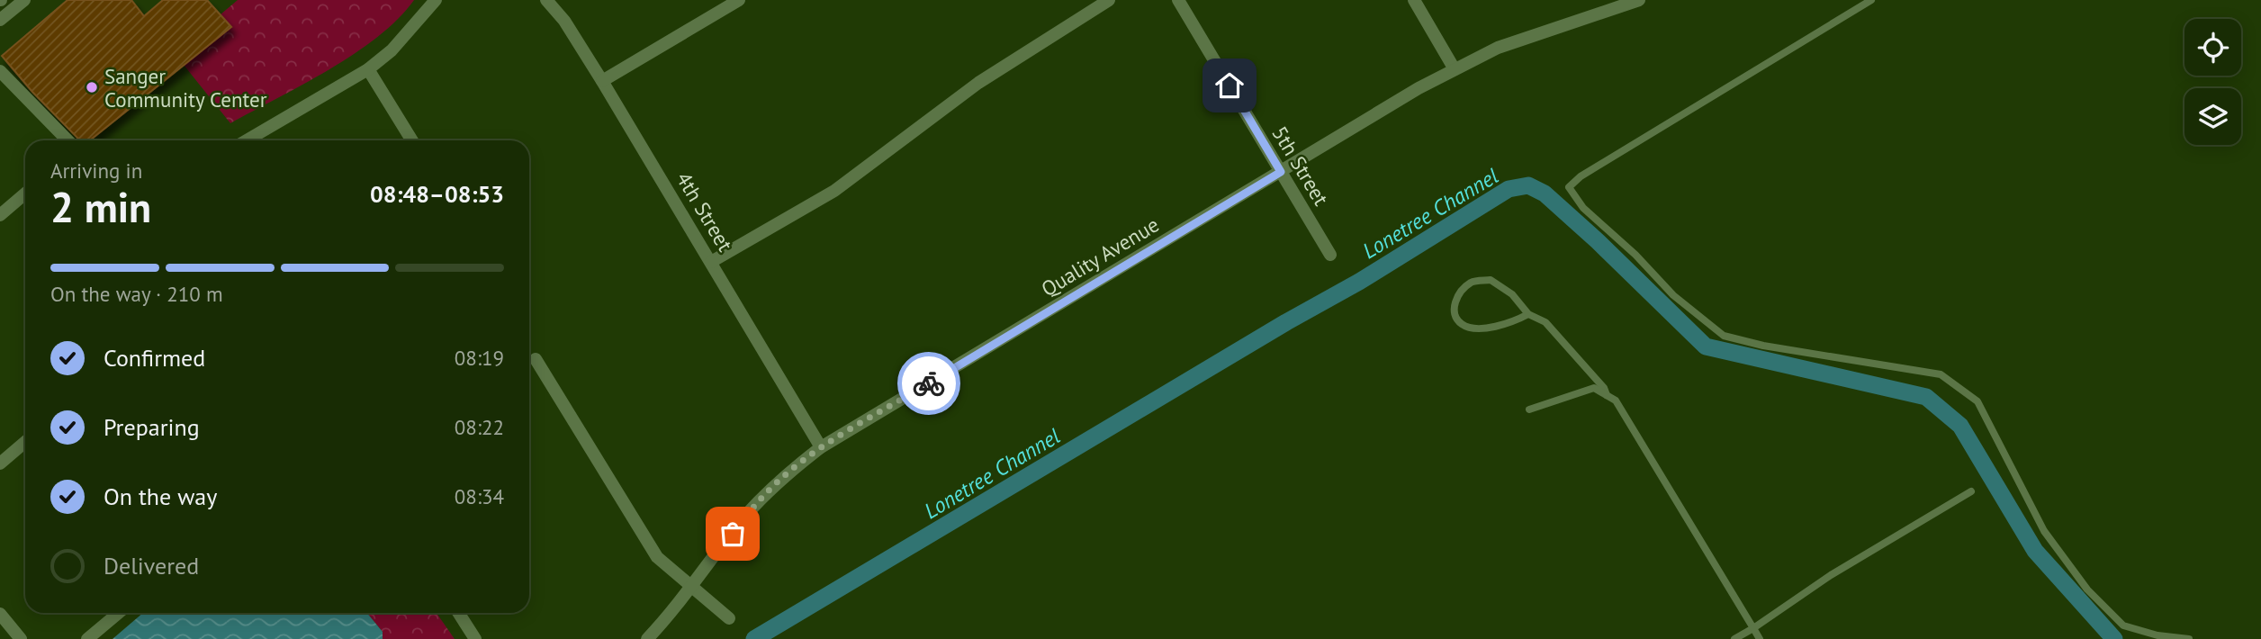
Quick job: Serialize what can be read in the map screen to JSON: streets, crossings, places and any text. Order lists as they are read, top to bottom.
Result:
{
  "streets": {
    "street": ["5th Street", "4th Street", "Quality Avenue"]
  },
  "crossings": [
    ["5th Street", "Quality Avenue"],
    ["4th Street", "Quality Avenue"]
  ],
  "water": ["Lonetree Channel"],
  "places": ["Sanger Community Center"],
  "page": {
    "heading": ["2 min", "Arriving in", "08:48–08:53"],
    "bar": "On the way · 210 m",
    "list": [
      ["Confirmed", "08:19"],
      ["Preparing", "08:22"],
      ["On the way", "08:34"],
      "Delivered"
    ]
  }
}
